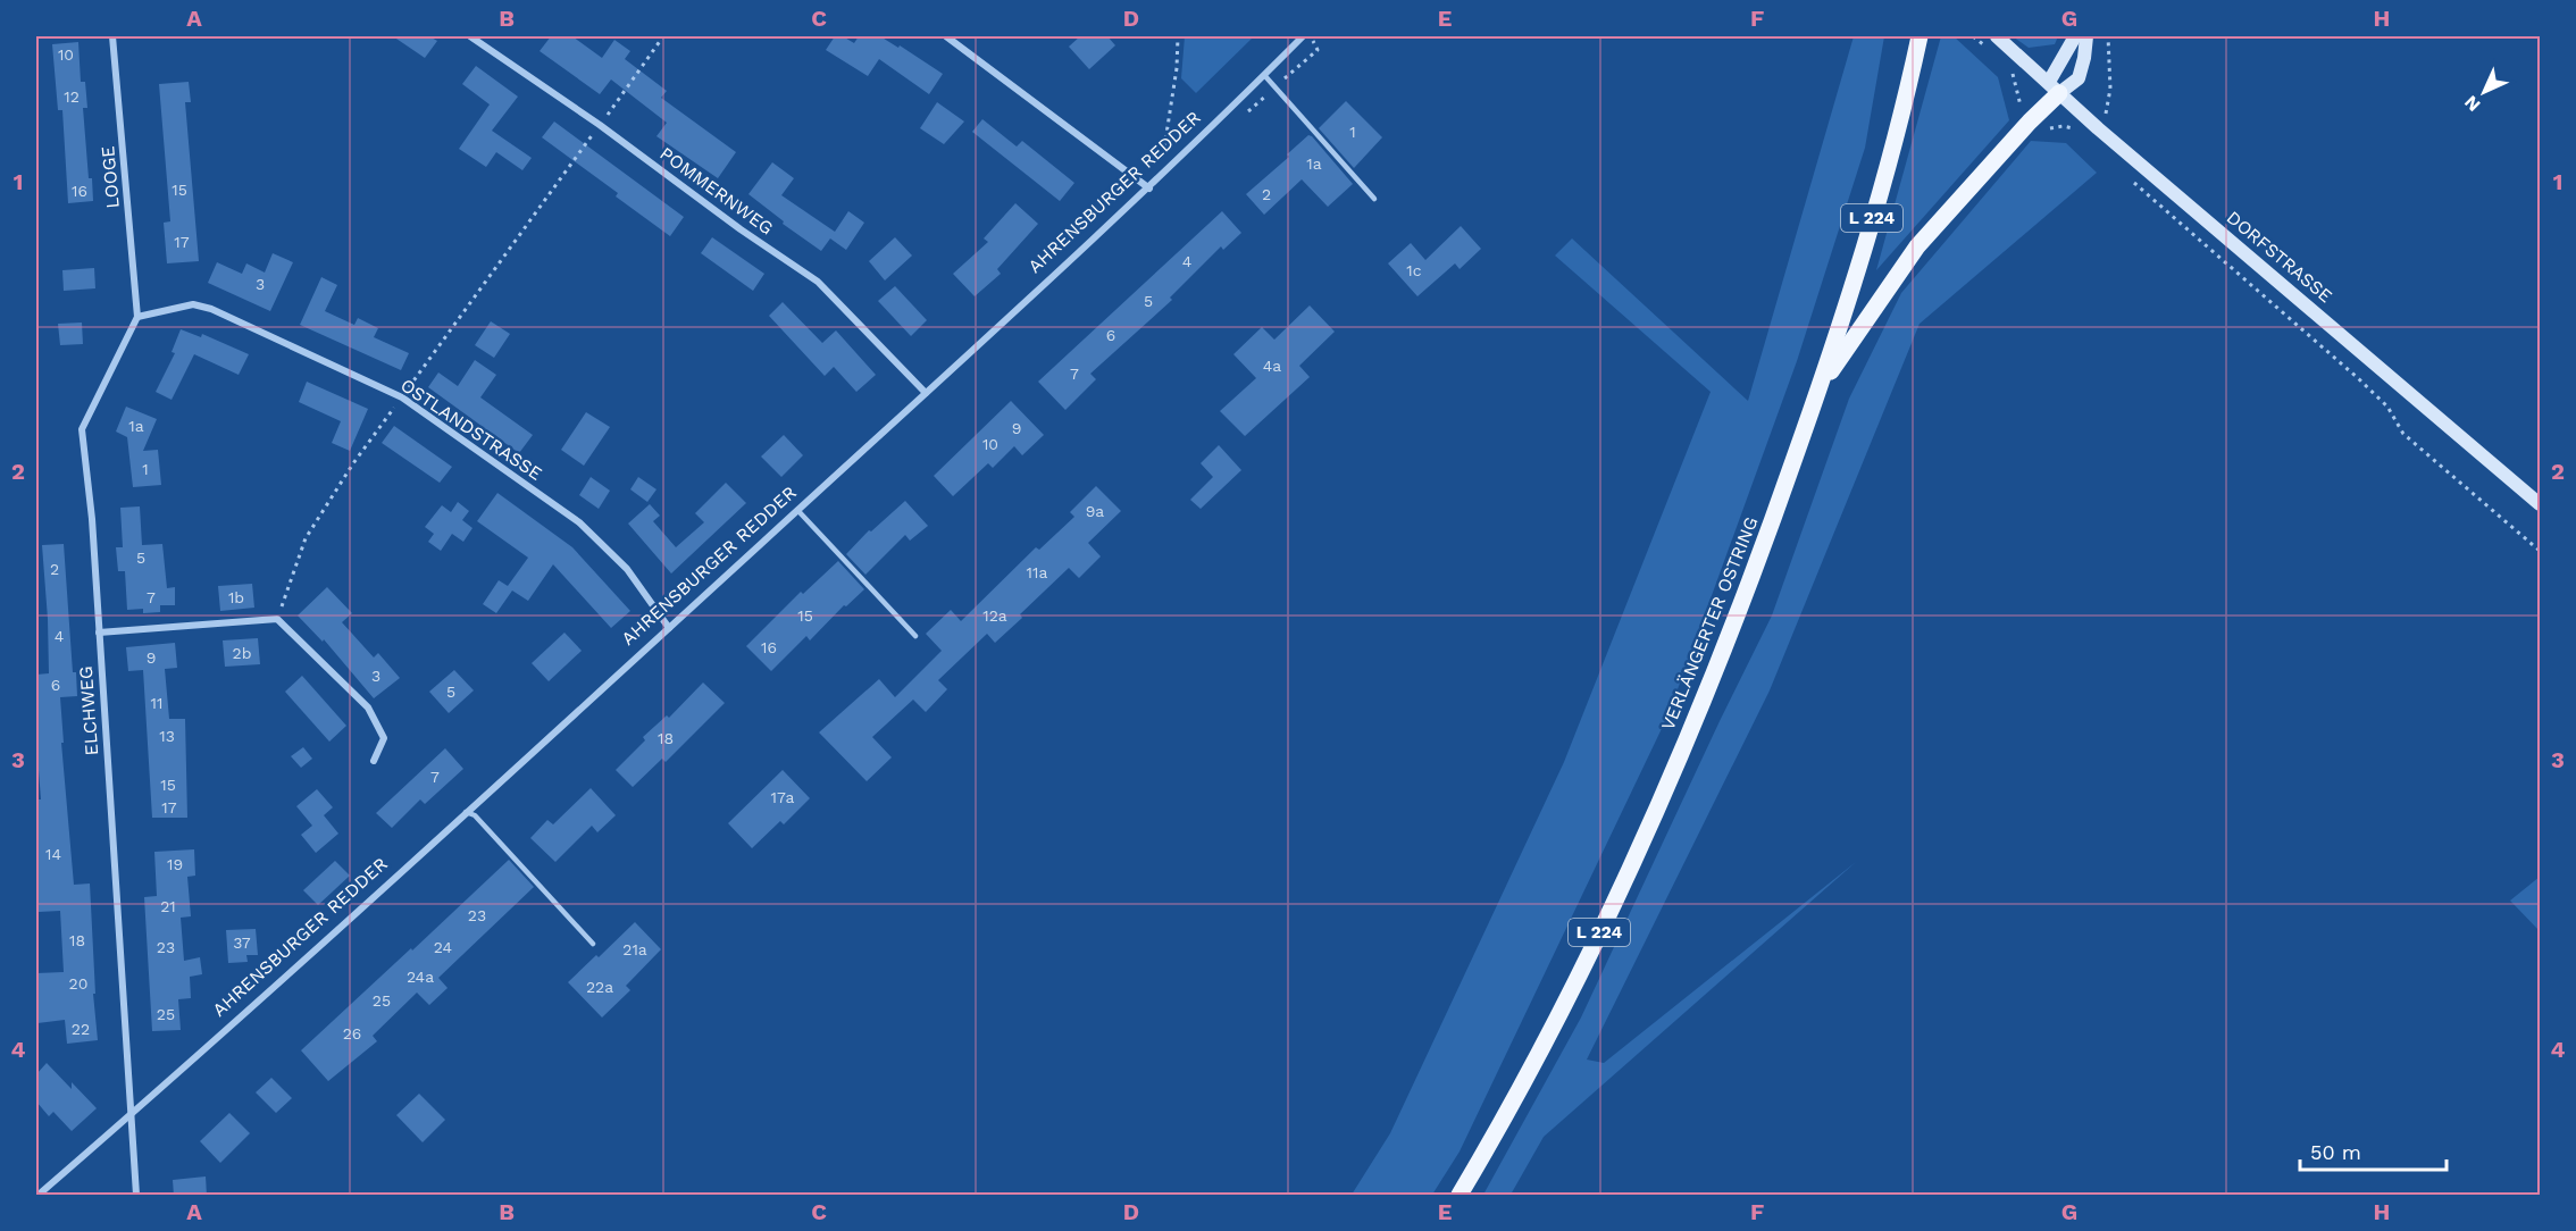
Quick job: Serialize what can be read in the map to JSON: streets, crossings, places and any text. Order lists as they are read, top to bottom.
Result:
{
  "streets": {
    "main road": ["L 224", "VERLÄNGERTER OSTRING"],
    "street": [
      "LOOGE",
      "POMMERNWEG",
      "AHRENSBURGER REDDER",
      "DORFSTRASSE",
      "OSTLANDSTRASSE",
      "ELCHWEG"
    ]
  },
  "crossings": [
    ["LOOGE", "OSTLANDSTRASSE"],
    ["LOOGE", "ELCHWEG"],
    ["POMMERNWEG", "AHRENSBURGER REDDER"],
    ["AHRENSBURGER REDDER", "OSTLANDSTRASSE"],
    ["AHRENSBURGER REDDER", "ELCHWEG"],
    ["OSTLANDSTRASSE", "ELCHWEG"]
  ],
  "house_numbers": [
    "10",
    "12",
    "1",
    "1a",
    "15",
    "16",
    "2",
    "17",
    "4",
    "1c",
    "3",
    "5",
    "6",
    "4a",
    "7",
    "1a",
    "9",
    "10",
    "1",
    "9a",
    "5",
    "2",
    "11a",
    "7",
    "1b",
    "15",
    "12a",
    "4",
    "16",
    "2b",
    "9",
    "3",
    "6",
    "5",
    "11",
    "13",
    "18",
    "7",
    "15",
    "17a",
    "17",
    "14",
    "19",
    "21",
    "23",
    "18",
    "37",
    "23",
    "24",
    "21a",
    "24a",
    "20",
    "22a",
    "25",
    "25",
    "22",
    "26"
  ],
  "scale_bar": "50 m",
  "north": "bottom left",
  "grid": {
    "columns": [
      "A",
      "B",
      "C",
      "D",
      "E",
      "F",
      "G",
      "H"
    ],
    "rows": [
      "1",
      "2",
      "3",
      "4"
    ]
  }
}
